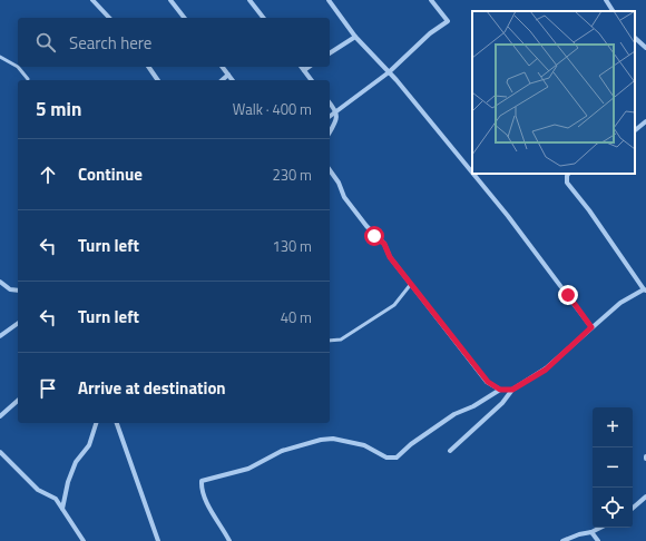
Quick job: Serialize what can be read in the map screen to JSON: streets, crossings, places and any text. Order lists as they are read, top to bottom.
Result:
{
  "page": {
    "search": "Search here",
    "heading": ["5 min", "Walk · 400 m"],
    "list": [
      ["Continue", "230 m"],
      ["Turn left", "130 m"],
      ["Turn left", "40 m"],
      "Arrive at destination"
    ],
    "map_buttons": ["+", "−"]
  }
}
